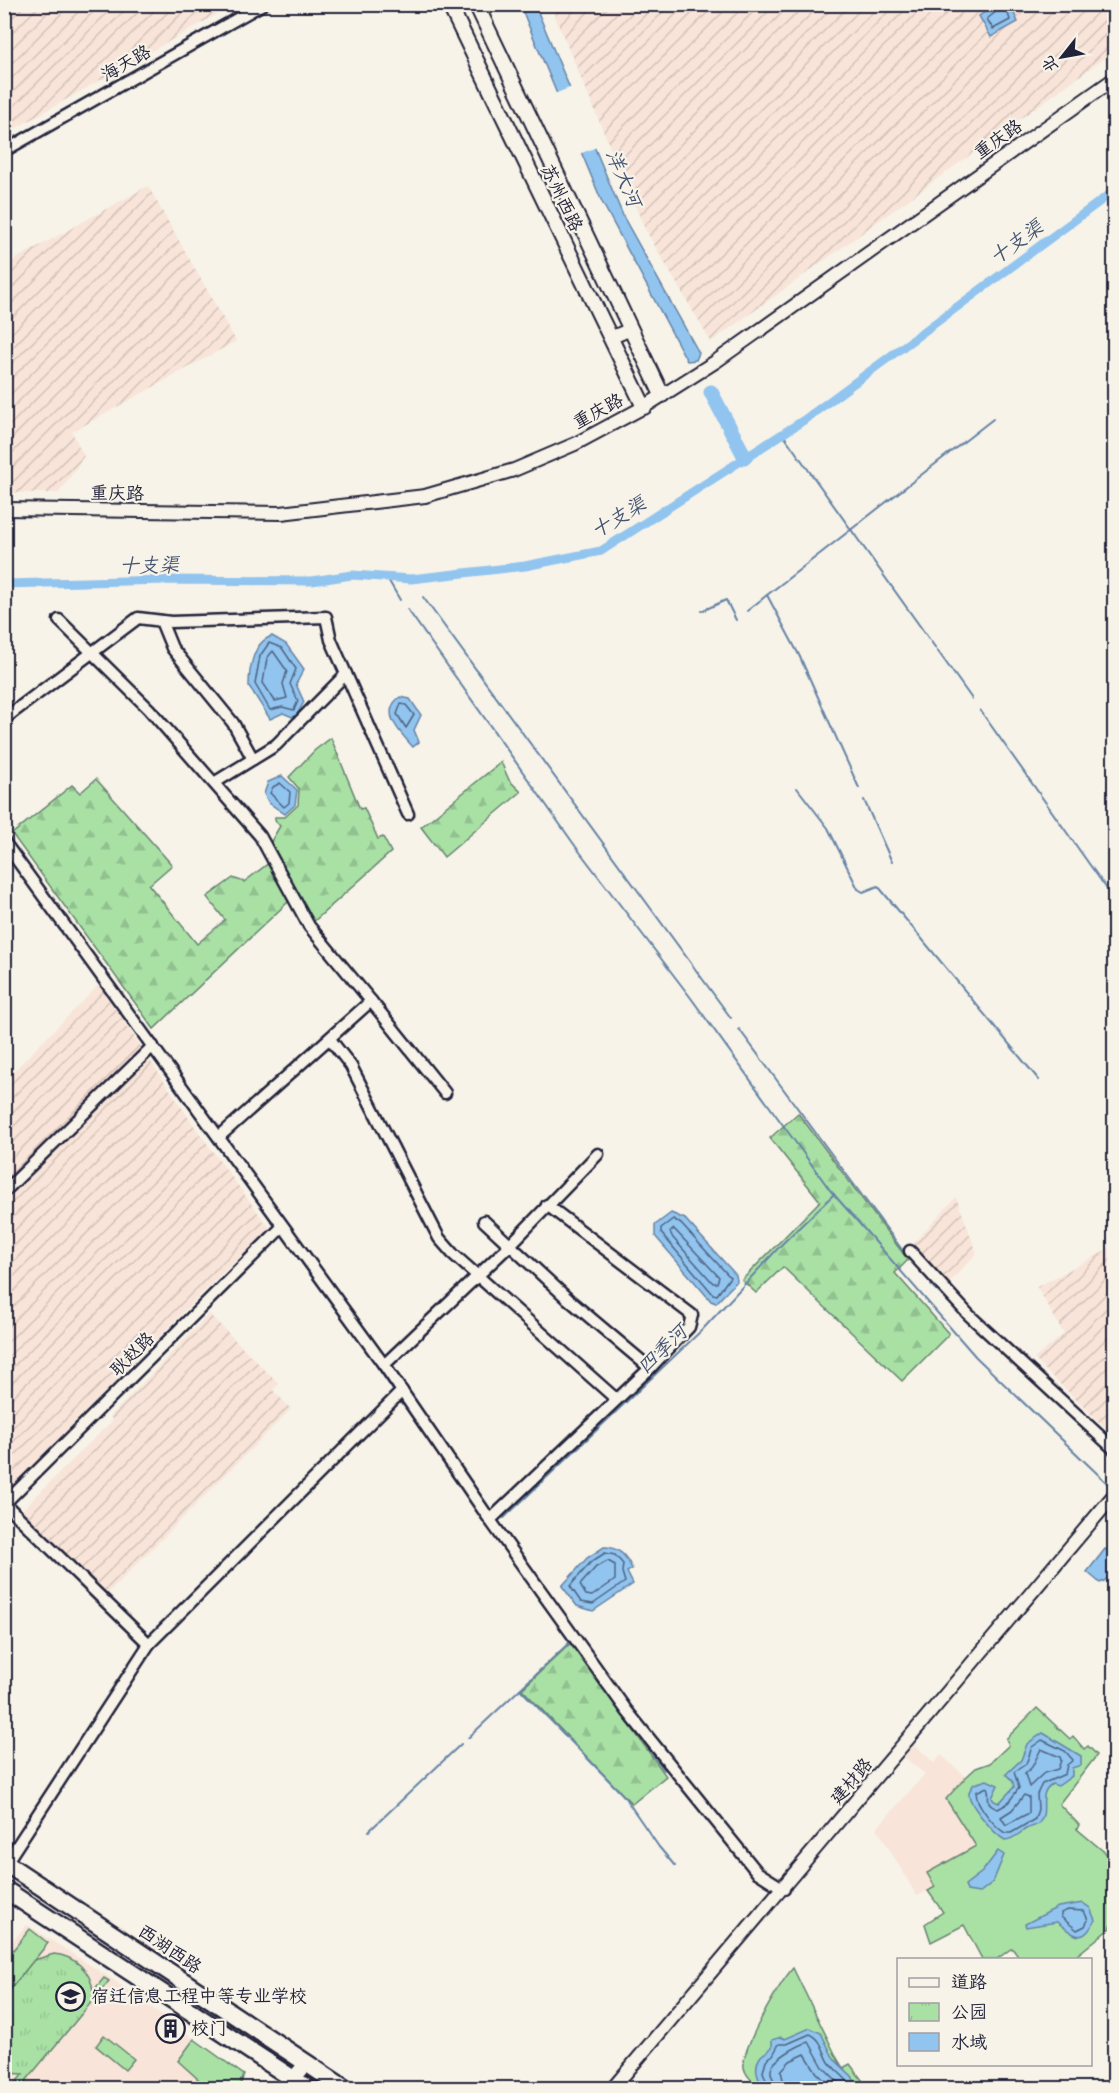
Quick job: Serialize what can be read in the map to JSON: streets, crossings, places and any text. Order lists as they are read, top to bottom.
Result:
{
  "streets": {
    "main road": ["苏州西路", "西湖西路"],
    "street": [
      "海天路",
      "重庆路",
      "耿赵路",
      "建材路"
    ]
  },
  "crossings": [
    ["重庆路", "苏州西路"]
  ],
  "water": ["洋大河", "十支渠", "四季河"],
  "places": {
    "school or university": ["宿迁信息工程中等专业学校"],
    "building": ["校门"]
  },
  "legend": ["道路", "公园", "水域"],
  "north": "bottom left"
}
